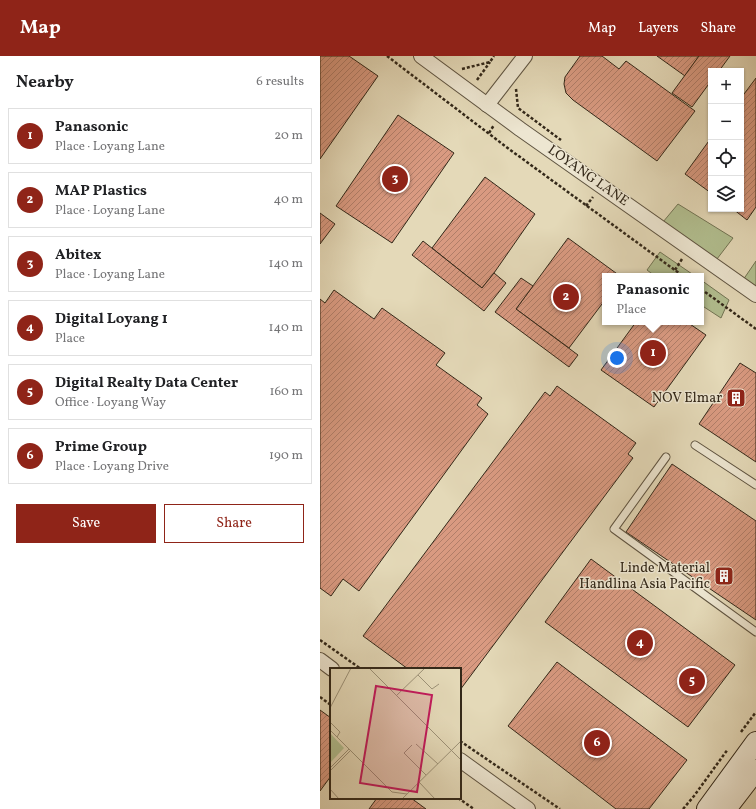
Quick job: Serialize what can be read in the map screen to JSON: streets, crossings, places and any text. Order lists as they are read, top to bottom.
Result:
{
  "streets": {
    "street": ["LOYANG LANE"]
  },
  "places": {
    "building": ["NOV Elmar", "Linde Material Handlina Asia Pacific"]
  },
  "page": {
    "header": "Map",
    "nav": ["Map", "Layers", "Share"],
    "heading": ["Nearby", "6 results"],
    "map_buttons": ["+", "−"],
    "list": [
      {
        "mark": "1",
        "name": "Panasonic",
        "note": "Place · Loyang Lane",
        "value": "20 m"
      },
      {
        "mark": "2",
        "name": "MAP Plastics",
        "note": "Place · Loyang Lane",
        "value": "40 m"
      },
      {
        "mark": "3",
        "name": "Abitex",
        "note": "Place · Loyang Lane",
        "value": "140 m"
      },
      {
        "mark": "4",
        "name": "Digital Loyang 1",
        "note": "Place",
        "value": "140 m"
      },
      {
        "mark": "5",
        "name": "Digital Realty Data Center",
        "note": "Office · Loyang Way",
        "value": "160 m"
      },
      {
        "mark": "6",
        "name": "Prime Group",
        "note": "Place · Loyang Drive",
        "value": "190 m"
      }
    ],
    "pins": [
      "3",
      "2",
      "1",
      "4",
      "5",
      "6"
    ],
    "popup": ["Panasonic", "Place"],
    "buttons": ["Save", "Share"]
  }
}
